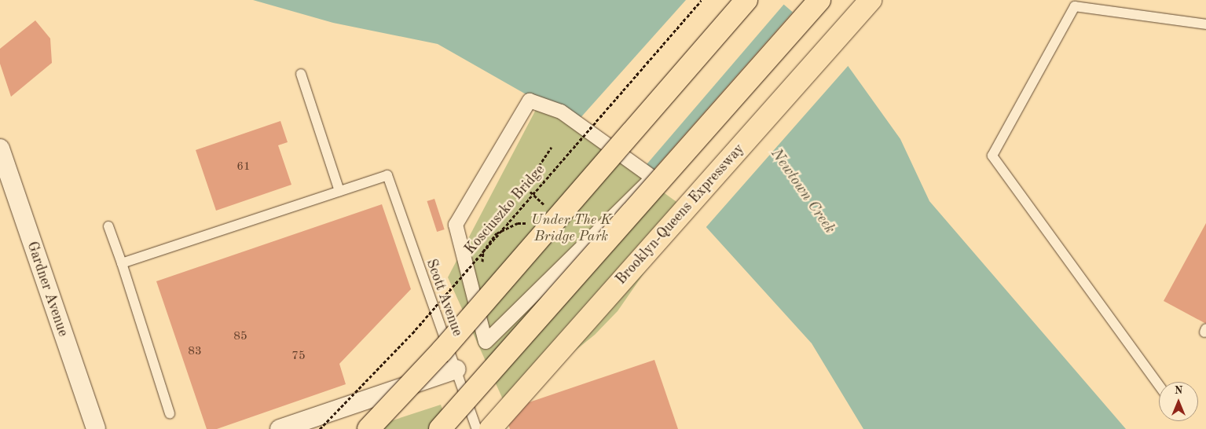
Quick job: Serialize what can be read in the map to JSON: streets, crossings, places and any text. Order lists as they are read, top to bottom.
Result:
{
  "streets": {
    "highway": ["Brooklyn-Queens Expressway"],
    "street": ["Gardner Avenue"],
    "lane": ["Scott Avenue"],
    "path": ["Kosciuszko Bridge"]
  },
  "water": ["Newtown Creek"],
  "parks": ["Under The K Bridge Park"],
  "house_numbers": [
    "61",
    "85",
    "83",
    "75"
  ],
  "north": "top"
}
